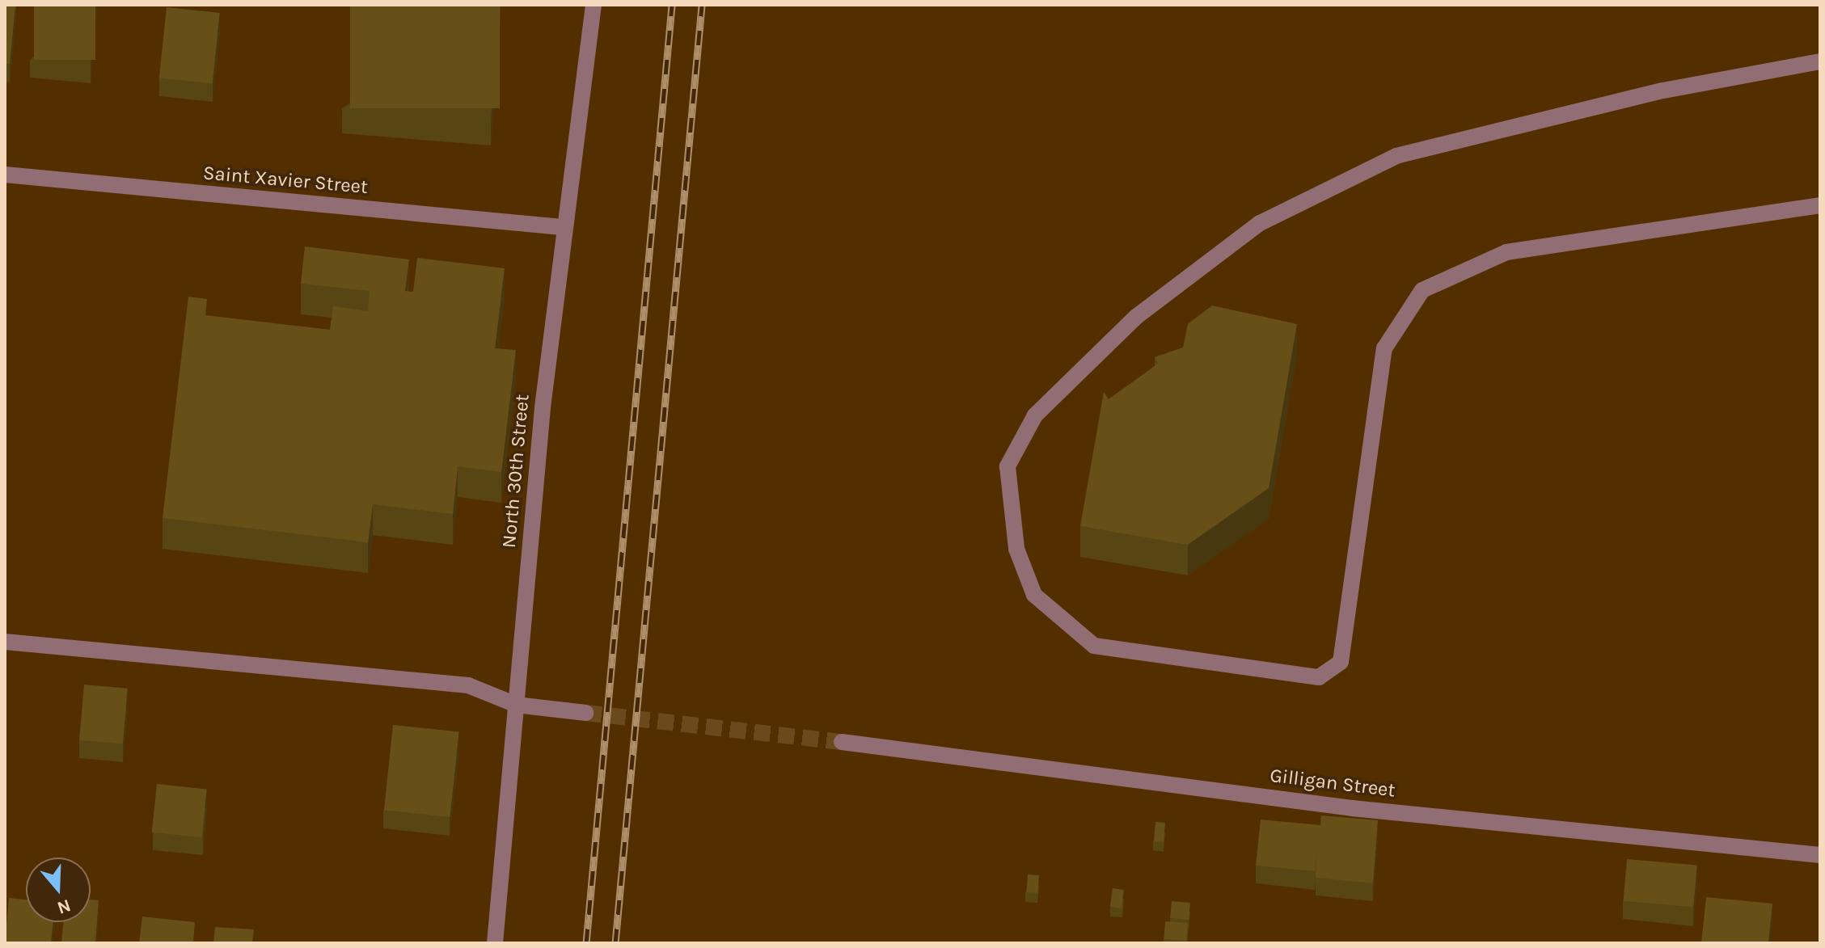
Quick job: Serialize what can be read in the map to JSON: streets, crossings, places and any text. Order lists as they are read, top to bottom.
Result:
{
  "streets": {
    "street": ["Saint Xavier Street", "North 30th Street", "Gilligan Street"]
  },
  "crossings": [
    ["Saint Xavier Street", "North 30th Street"]
  ],
  "north": "bottom"
}
